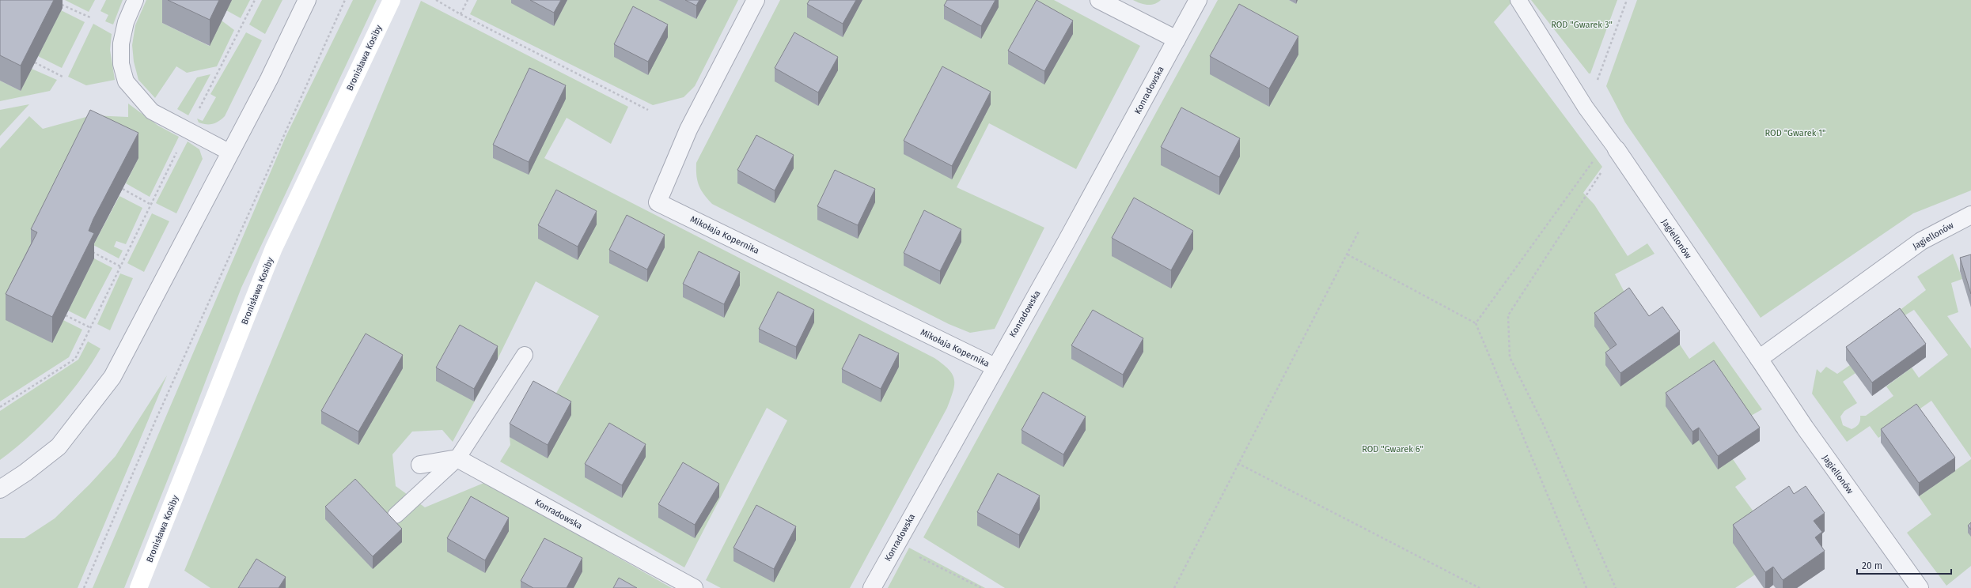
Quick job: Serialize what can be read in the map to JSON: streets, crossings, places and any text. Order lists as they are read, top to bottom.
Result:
{
  "streets": {
    "street": [
      "Bronisława Kosiby",
      "Konradowska",
      "Mikołaja Kopernika",
      "Jagiellonów"
    ]
  },
  "crossings": [
    ["Konradowska", "Mikołaja Kopernika"]
  ],
  "parks": ["ROD \"Gwarek 3\"", "ROD \"Gwarek 1\"", "ROD \"Gwarek 6\""],
  "scale_bar": "20 m"
}
